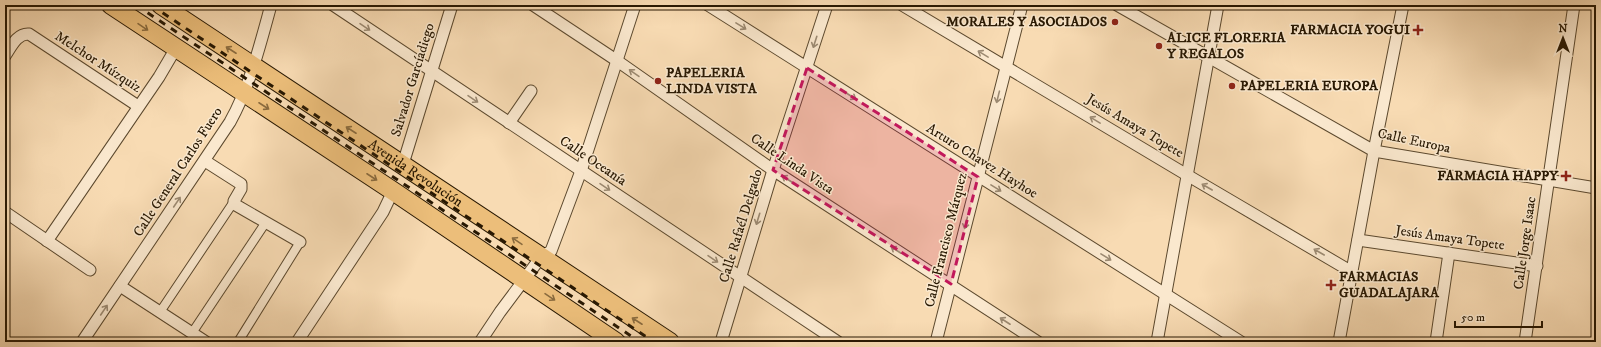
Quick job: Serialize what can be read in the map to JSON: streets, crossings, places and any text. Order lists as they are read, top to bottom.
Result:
{
  "streets": {
    "main road": ["Avenida Revolución"],
    "street": [
      "Melchor Múzquiz",
      "Salvador Garcíadiego",
      "Jesús Amaya Topete",
      "Calle Europa",
      "Calle Oceanía",
      "Arturo Chavez Hayhoe",
      "Calle Linda Vista",
      "Calle General Carlos Fuero",
      "Calle Rafaél Delgado",
      "Calle Francisco Márquez",
      "Calle Jorge Isaac"
    ]
  },
  "crossings": [
    ["Melchor Múzquiz", "Avenida Revolución"],
    ["Salvador Garcíadiego", "Calle Oceanía"],
    ["Salvador Garcíadiego", "Avenida Revolución"],
    ["Jesús Amaya Topete", "Calle Francisco Márquez"],
    ["Jesús Amaya Topete", "Calle Jorge Isaac"],
    ["Calle Europa", "Calle Jorge Isaac"],
    ["Calle Oceanía", "Calle Rafaél Delgado"],
    ["Arturo Chavez Hayhoe", "Calle Rafaél Delgado"],
    ["Arturo Chavez Hayhoe", "Calle Francisco Márquez"],
    ["Calle Linda Vista", "Calle Rafaél Delgado"],
    ["Calle Linda Vista", "Calle Francisco Márquez"],
    ["Calle General Carlos Fuero", "Avenida Revolución"]
  ],
  "one_way": [
    "Jesús Amaya Topete",
    "Calle Oceanía",
    "Arturo Chavez Hayhoe",
    "Calle Linda Vista",
    "Calle Rafaél Delgado",
    "Calle Francisco Márquez"
  ],
  "places": {
    "other": [
      "MORALES Y ASOCIADOS",
      "ALICE FLORERIA Y REGALOS",
      "PAPELERIA LINDA VISTA",
      "PAPELERIA EUROPA"
    ],
    "health": ["FARMACIA YOGUI", "FARMACIA HAPPY", "FARMACIAS GUADALAJARA"]
  },
  "scale_bar": "50 m",
  "north": "top"
}
